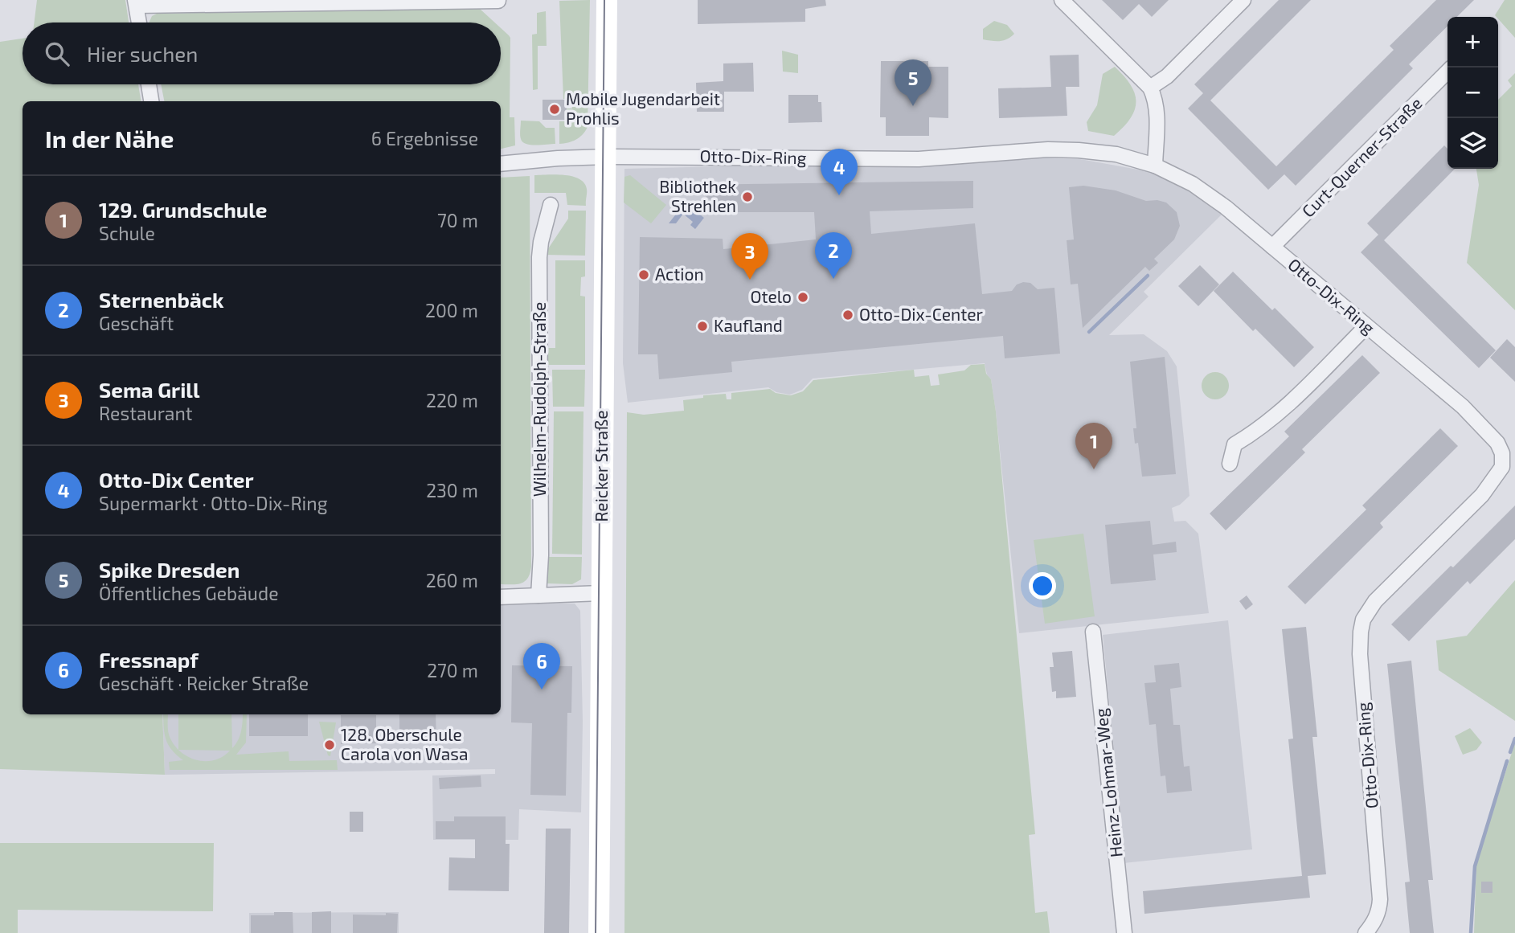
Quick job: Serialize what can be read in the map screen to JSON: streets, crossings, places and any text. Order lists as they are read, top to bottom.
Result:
{
  "streets": {
    "street": [
      "Otto-Dix-Ring",
      "Curt-Querner-Straße",
      "Wilhelm-Rudolph-Straße",
      "Reicker Straße",
      "Heinz-Lohmar-Weg"
    ]
  },
  "crossings": [
    ["Otto-Dix-Ring", "Curt-Querner-Straße"],
    ["Otto-Dix-Ring", "Reicker Straße"]
  ],
  "places": [
    "Mobile Jugendarbeit Prohlis",
    "Bibliothek Strehlen",
    "Action",
    "Otelo",
    "Otto-Dix-Center",
    "Kaufland",
    "128. Oberschule Carola von Wasa"
  ],
  "page": {
    "map_buttons": ["+", "−"],
    "search": "Hier suchen",
    "pins": [
      "5",
      "4",
      "2",
      "3",
      "1",
      "6"
    ],
    "heading": ["In der Nähe", "6 Ergebnisse"],
    "list": [
      {
        "mark": "1",
        "name": "129. Grundschule",
        "note": "Schule",
        "value": "70 m"
      },
      {
        "mark": "2",
        "name": "Sternenbäck",
        "note": "Geschäft",
        "value": "200 m"
      },
      {
        "mark": "3",
        "name": "Sema Grill",
        "note": "Restaurant",
        "value": "220 m"
      },
      {
        "mark": "4",
        "name": "Otto-Dix Center",
        "note": "Supermarkt · Otto-Dix-Ring",
        "value": "230 m"
      },
      {
        "mark": "5",
        "name": "Spike Dresden",
        "note": "Öffentliches Gebäude",
        "value": "260 m"
      },
      {
        "mark": "6",
        "name": "Fressnapf",
        "note": "Geschäft · Reicker Straße",
        "value": "270 m"
      }
    ]
  }
}
